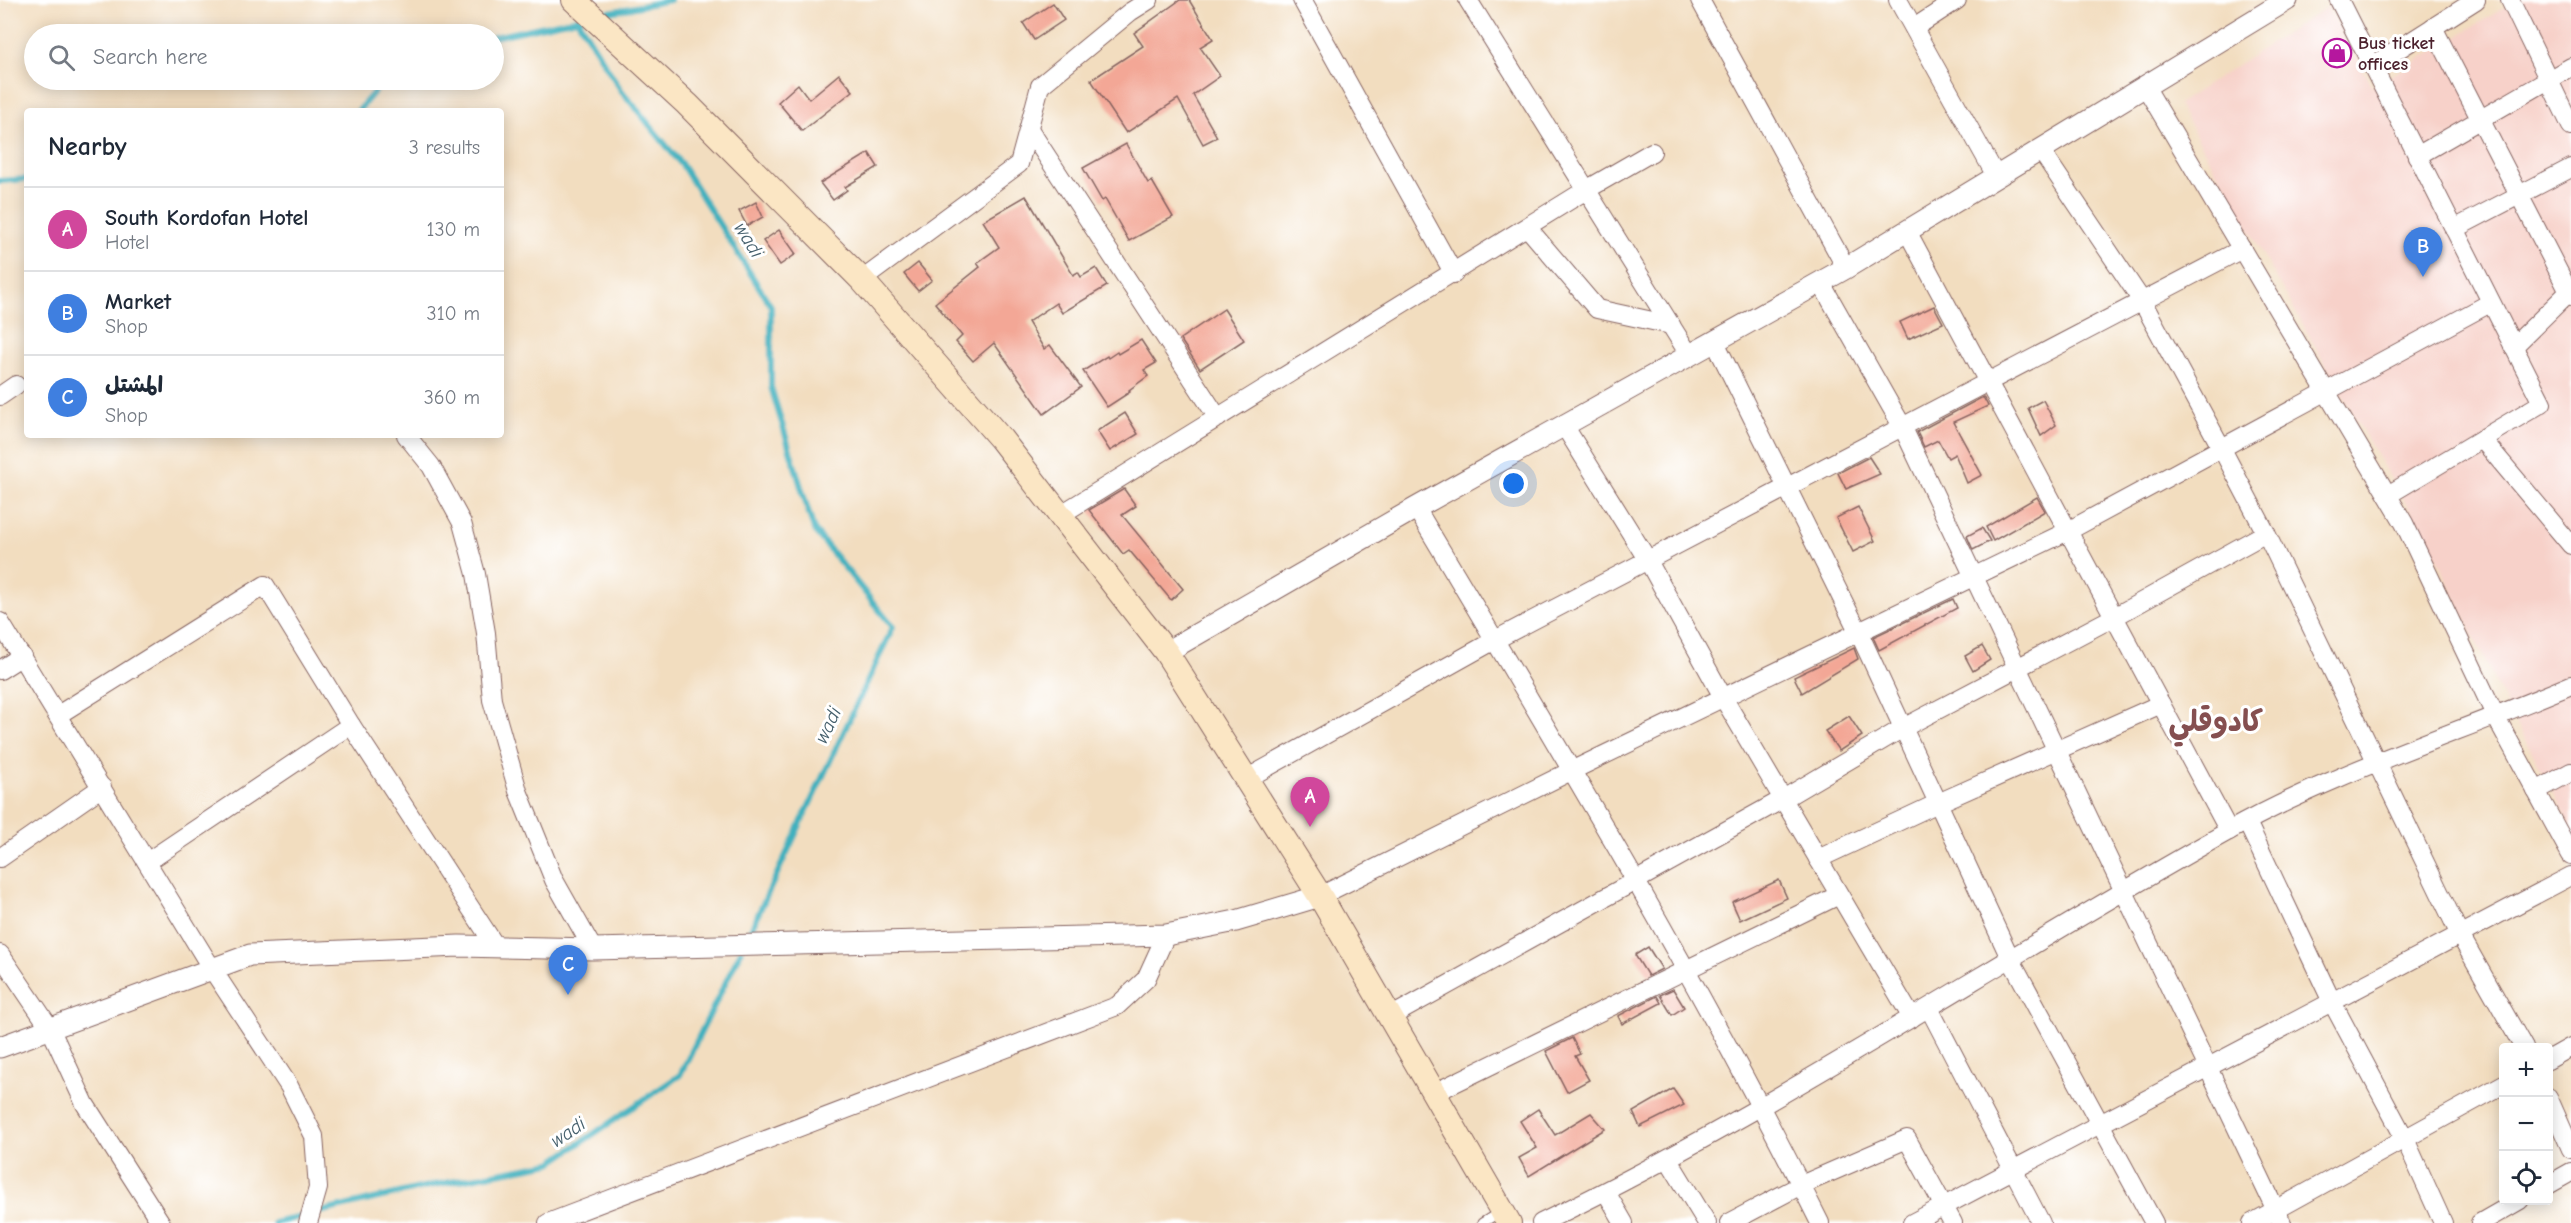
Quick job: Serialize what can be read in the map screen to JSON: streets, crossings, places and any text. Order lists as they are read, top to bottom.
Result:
{
  "districts": ["كادوقلي"],
  "water": ["wadi"],
  "places": {
    "shop": ["Bus ticket offices"]
  },
  "page": {
    "search": "Search here",
    "heading": ["Nearby", "3 results"],
    "list": [
      {
        "mark": "A",
        "name": "South Kordofan Hotel",
        "note": "Hotel",
        "value": "130 m"
      },
      {
        "mark": "B",
        "name": "Market",
        "note": "Shop",
        "value": "310 m"
      },
      {
        "mark": "C",
        "name": "المشتل",
        "note": "Shop",
        "value": "360 m"
      }
    ],
    "pins": ["B", "A", "C"],
    "map_buttons": ["+", "−"]
  }
}
